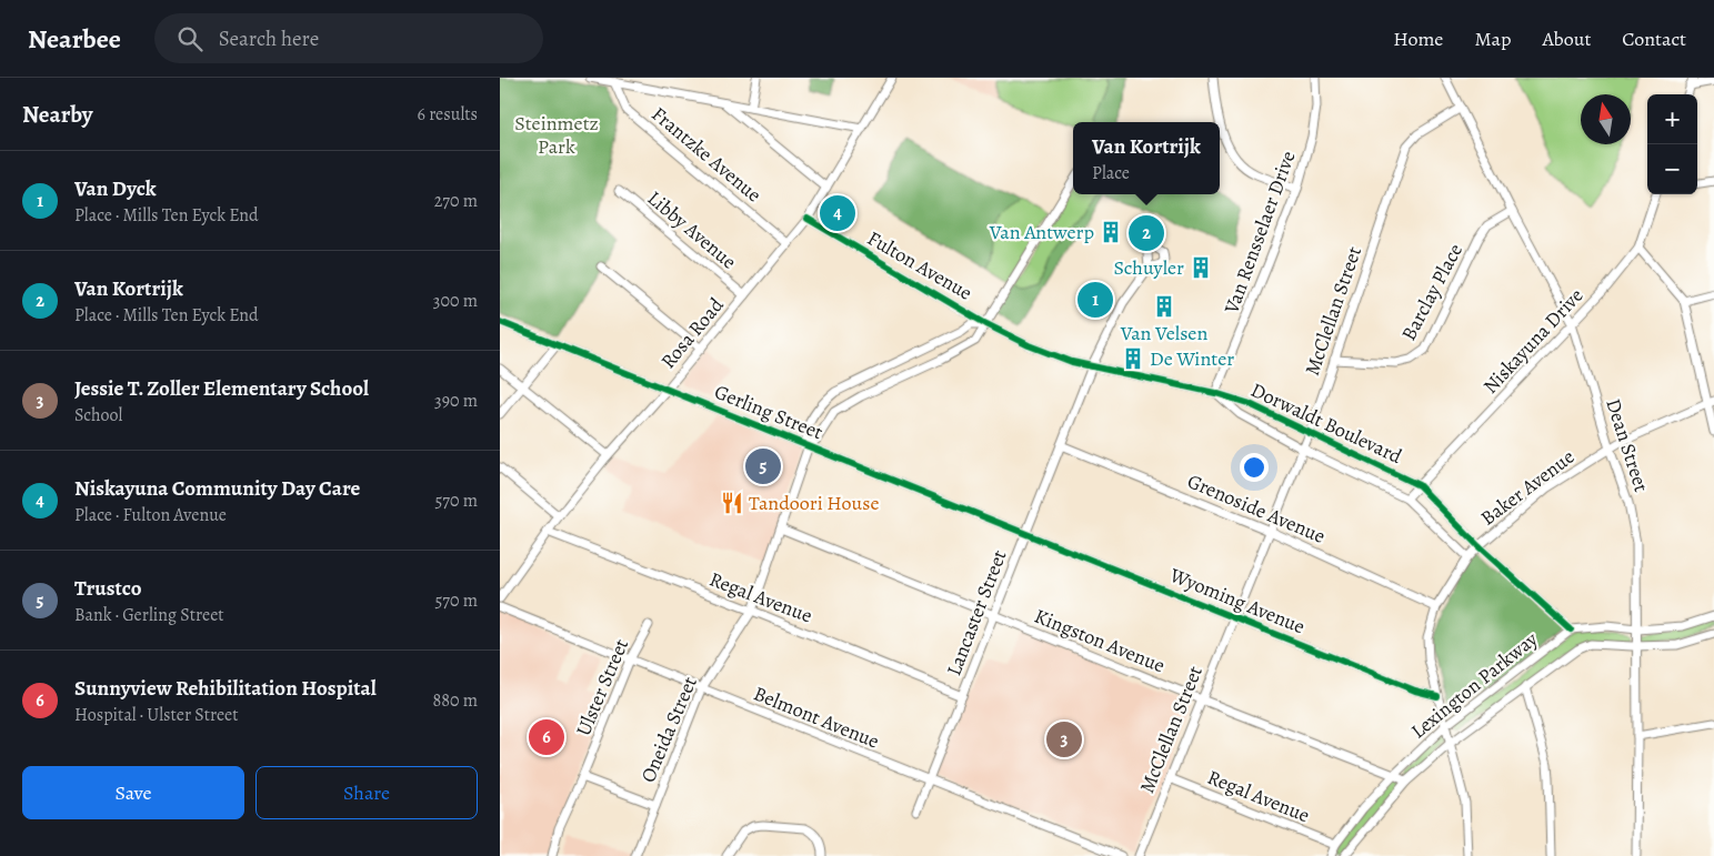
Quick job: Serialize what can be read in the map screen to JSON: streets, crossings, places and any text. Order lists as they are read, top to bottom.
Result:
{
  "streets": {
    "street": [
      "Frantzke Avenue",
      "Libby Avenue",
      "Van Rensselaer Drive",
      "Fulton Avenue",
      "Barclay Place",
      "McClellan Street",
      "Rosa Road",
      "Niskayuna Drive",
      "Gerling Street",
      "Dorwaldt Boulevard",
      "Dean Street",
      "Baker Avenue",
      "Grenoside Avenue",
      "Regal Avenue",
      "Wyoming Avenue",
      "Lancaster Street",
      "Kingston Avenue",
      "Lexington Parkway",
      "Ulster Street",
      "Belmont Avenue",
      "Oneida Street"
    ]
  },
  "crossings": [
    ["Frantzke Avenue", "Rosa Road"],
    ["Libby Avenue", "Rosa Road"],
    ["Van Rensselaer Drive", "Dorwaldt Boulevard"],
    ["Fulton Avenue", "Rosa Road"],
    ["Fulton Avenue", "Dorwaldt Boulevard"],
    ["Barclay Place", "McClellan Street"],
    ["Barclay Place", "Dean Street"],
    ["McClellan Street", "Dorwaldt Boulevard"],
    ["McClellan Street", "Dean Street"],
    ["McClellan Street", "Grenoside Avenue"],
    ["McClellan Street", "Regal Avenue"],
    ["McClellan Street", "Wyoming Avenue"],
    ["McClellan Street", "Kingston Avenue"],
    ["Rosa Road", "Gerling Street"],
    ["Rosa Road", "Regal Avenue"],
    ["Niskayuna Drive", "Dorwaldt Boulevard"],
    ["Niskayuna Drive", "Dean Street"],
    ["Gerling Street", "Wyoming Avenue"],
    ["Gerling Street", "Lancaster Street"],
    ["Gerling Street", "Oneida Street"],
    ["Dorwaldt Boulevard", "Baker Avenue"],
    ["Dorwaldt Boulevard", "Lancaster Street"],
    ["Dorwaldt Boulevard", "Lexington Parkway"],
    ["Dean Street", "Baker Avenue"],
    ["Dean Street", "Lexington Parkway"],
    ["Baker Avenue", "Grenoside Avenue"],
    ["Baker Avenue", "Wyoming Avenue"],
    ["Baker Avenue", "Lexington Parkway"],
    ["Grenoside Avenue", "Lancaster Street"],
    ["Regal Avenue", "Lancaster Street"],
    ["Regal Avenue", "Lexington Parkway"],
    ["Regal Avenue", "Oneida Street"],
    ["Wyoming Avenue", "Lancaster Street"],
    ["Lancaster Street", "Kingston Avenue"],
    ["Lancaster Street", "Belmont Avenue"],
    ["Kingston Avenue", "Lexington Parkway"],
    ["Kingston Avenue", "Oneida Street"],
    ["Ulster Street", "Belmont Avenue"],
    ["Belmont Avenue", "Oneida Street"]
  ],
  "parks": ["Steinmetz Park"],
  "places": {
    "building": [
      "Van Antwerp",
      "Schuyler",
      "Van Velsen",
      "De Winter"
    ],
    "restaurant": ["Tandoori House"]
  },
  "north": "top",
  "page": {
    "header": "Nearbee",
    "search": "Search here",
    "nav": [
      "Home",
      "Map",
      "About",
      "Contact"
    ],
    "heading": ["Nearby", "6 results"],
    "map_buttons": ["+", "−"],
    "popup": ["Van Kortrijk", "Place"],
    "list": [
      {
        "mark": "1",
        "name": "Van Dyck",
        "note": "Place · Mills Ten Eyck End",
        "value": "270 m"
      },
      {
        "mark": "2",
        "name": "Van Kortrijk",
        "note": "Place · Mills Ten Eyck End",
        "value": "300 m"
      },
      {
        "mark": "3",
        "name": "Jessie T. Zoller Elementary School",
        "note": "School",
        "value": "390 m"
      },
      {
        "mark": "4",
        "name": "Niskayuna Community Day Care",
        "note": "Place · Fulton Avenue",
        "value": "570 m"
      },
      {
        "mark": "5",
        "name": "Trustco",
        "note": "Bank · Gerling Street",
        "value": "570 m"
      },
      {
        "mark": "6",
        "name": "Sunnyview Rehibilitation Hospital",
        "note": "Hospital · Ulster Street",
        "value": "880 m"
      }
    ],
    "pins": [
      "4",
      "2",
      "1",
      "5",
      "6",
      "3"
    ],
    "buttons": ["Save", "Share"]
  }
}
